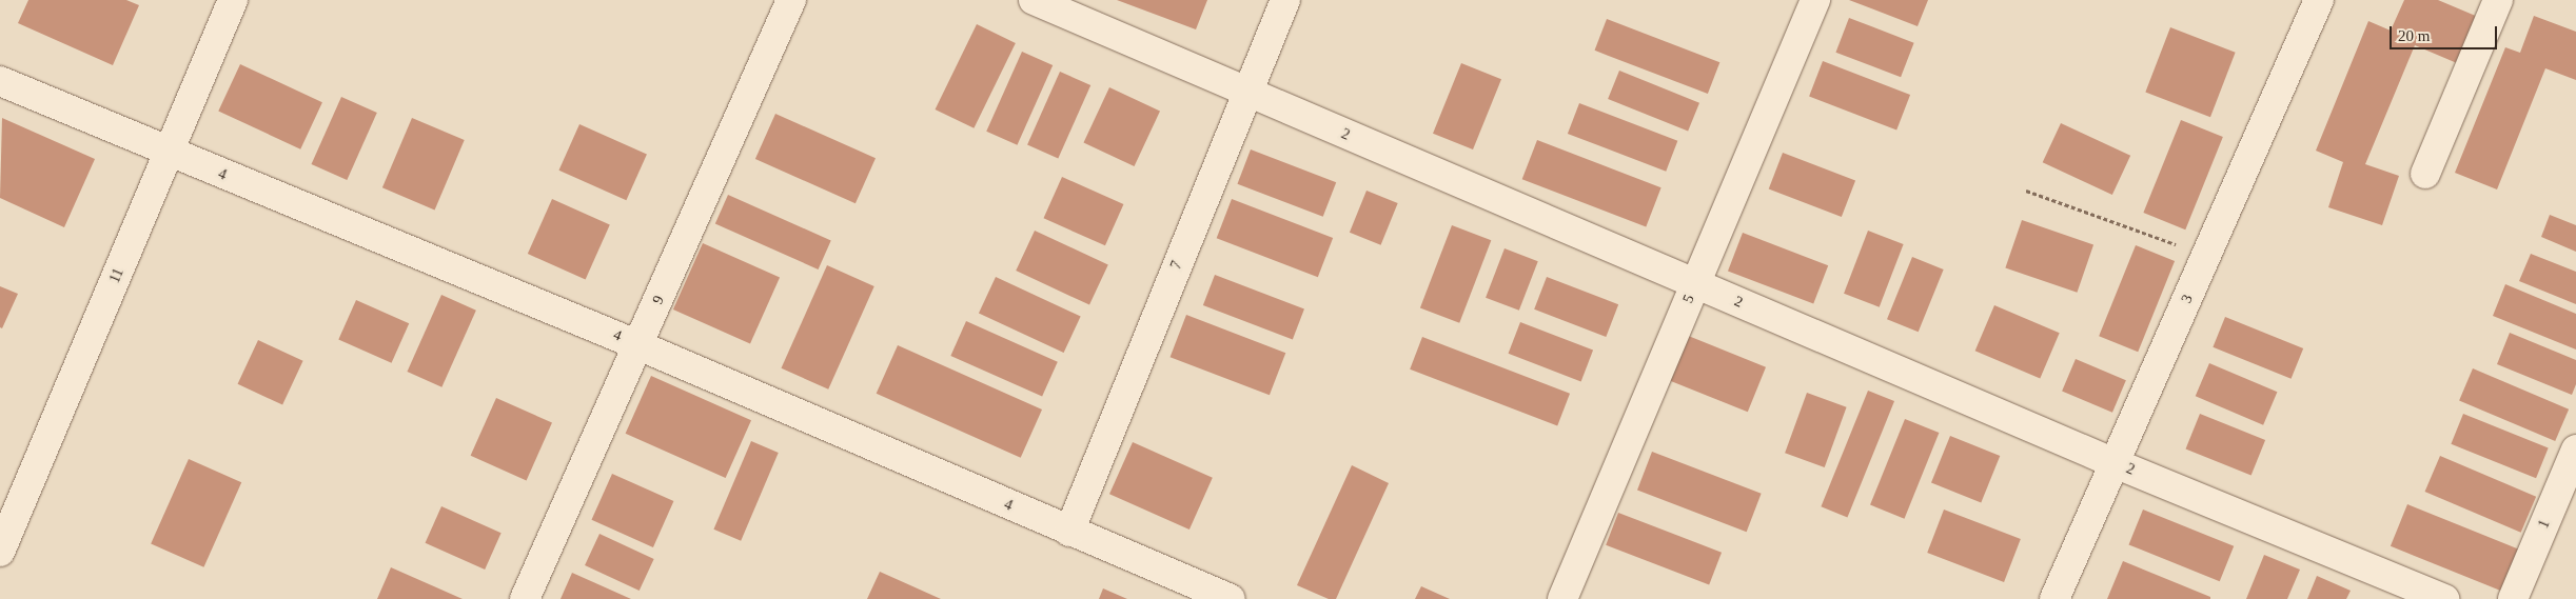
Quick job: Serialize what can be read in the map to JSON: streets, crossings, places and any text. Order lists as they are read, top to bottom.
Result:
{
  "streets": {
    "street": [
      "2",
      "4",
      "7",
      "11",
      "5",
      "3",
      "9",
      "1"
    ]
  },
  "crossings": [
    ["2", "7"],
    ["2", "5"],
    ["2", "3"],
    ["4", "7"],
    ["4", "11"],
    ["4", "9"]
  ],
  "scale_bar": "20 m"
}
